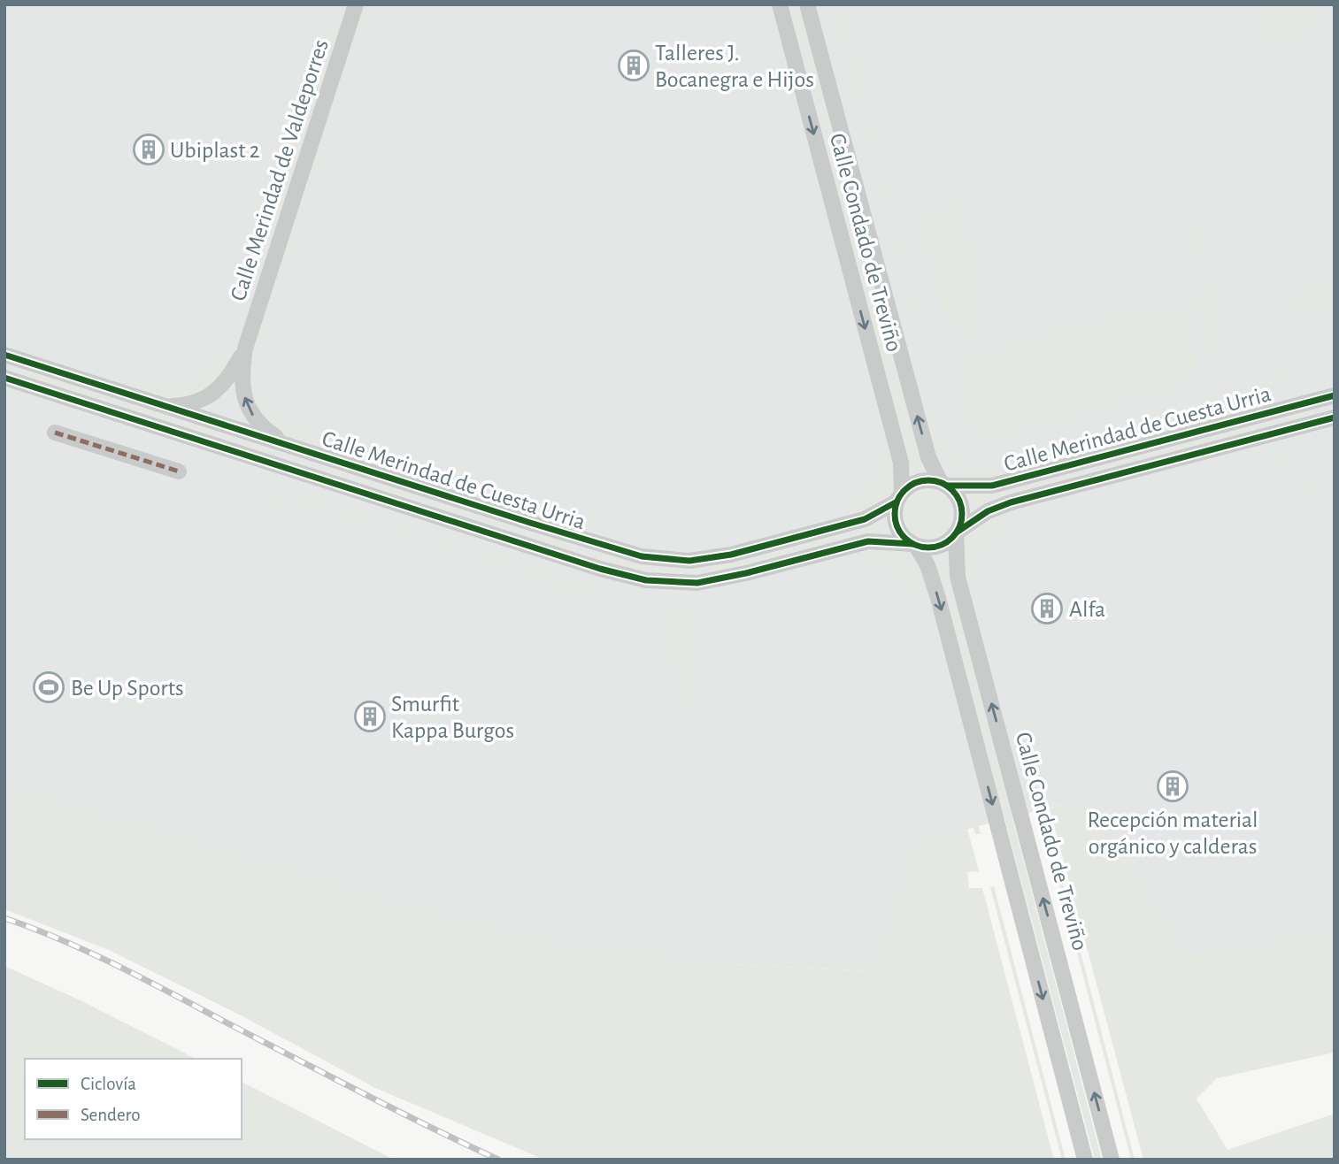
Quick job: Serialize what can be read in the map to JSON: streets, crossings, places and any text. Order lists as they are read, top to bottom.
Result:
{
  "streets": {
    "street": ["Calle Merindad de Valdeporres", "Calle Condado de Treviño", "Calle Merindad de Cuesta Urria"]
  },
  "crossings": [
    ["Calle Merindad de Valdeporres", "Calle Merindad de Cuesta Urria"],
    ["Calle Condado de Treviño", "Calle Merindad de Cuesta Urria"]
  ],
  "places": {
    "building": [
      "Talleres J. Bocanegra e Hijos",
      "Ubiplast 2",
      "Alfa",
      "Smurfit Kappa Burgos",
      "Recepción material orgánico y calderas"
    ],
    "sports": ["Be Up Sports"]
  },
  "legend": ["Ciclovía", "Sendero"]
}
